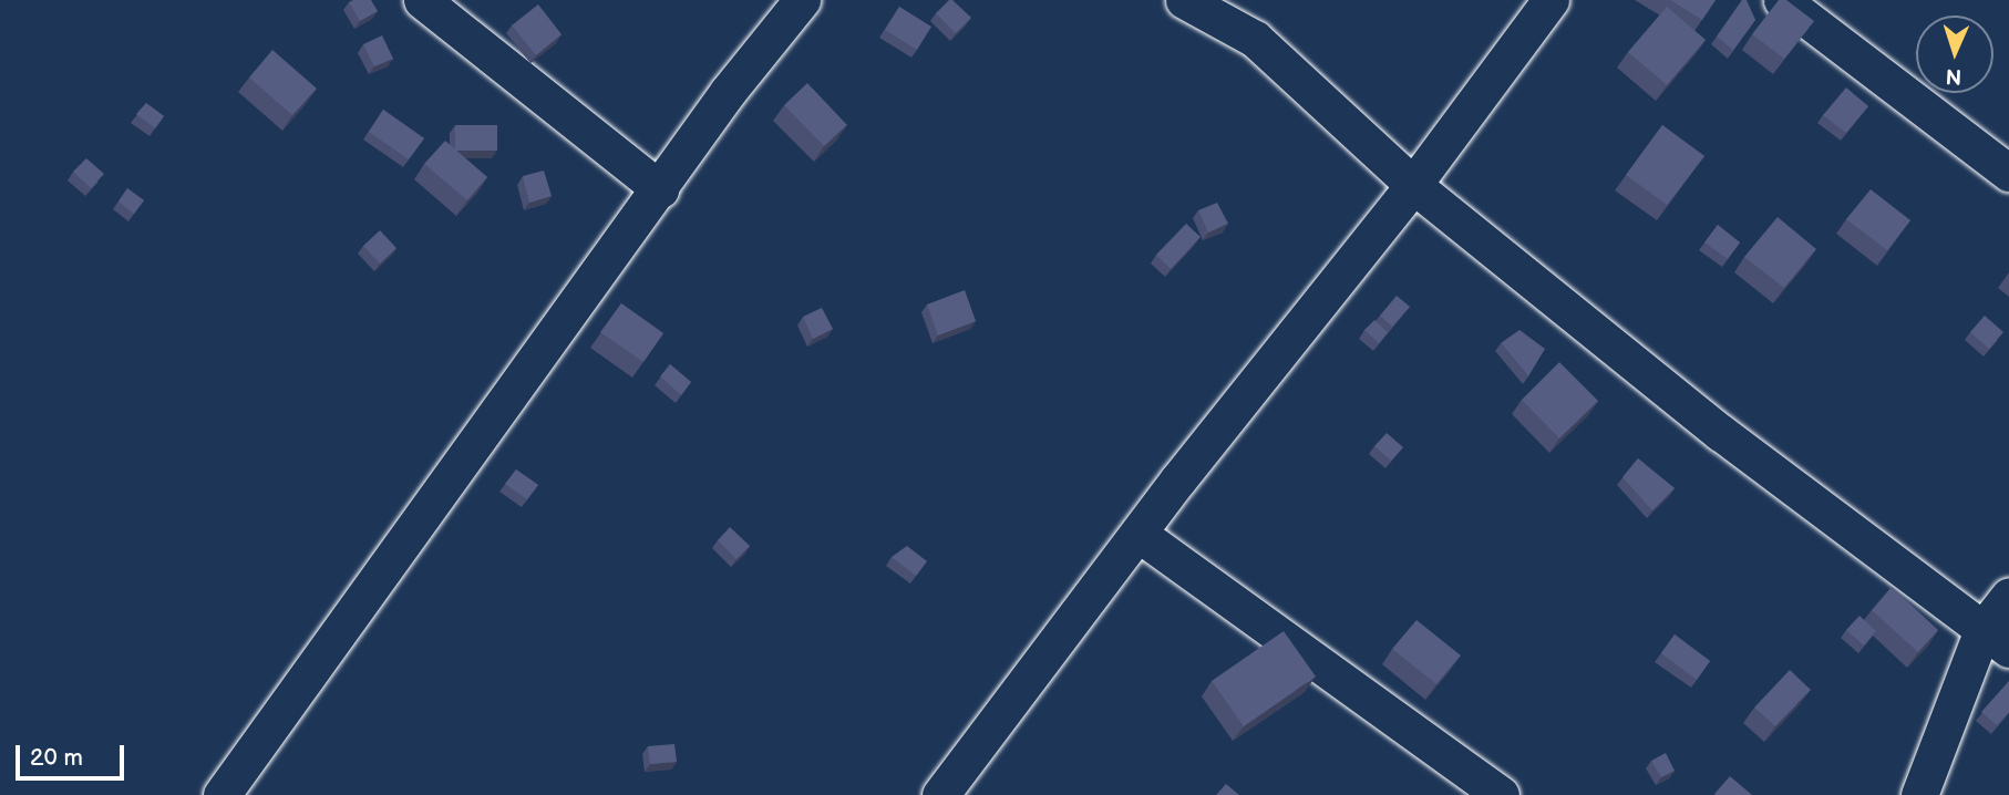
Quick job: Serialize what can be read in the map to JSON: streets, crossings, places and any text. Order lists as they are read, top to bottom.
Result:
{
  "scale_bar": "20 m",
  "north": "bottom"
}
